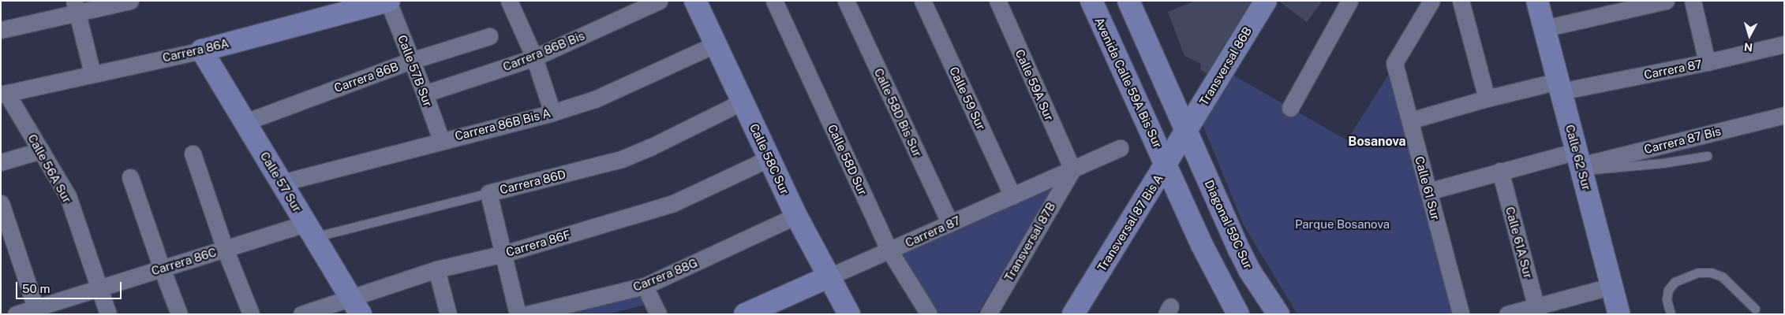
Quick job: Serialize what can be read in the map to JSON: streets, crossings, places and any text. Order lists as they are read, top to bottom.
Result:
{
  "streets": {
    "street": [
      "Carrera 86A",
      "Carrera 86B Bis",
      "Transversal 86B",
      "Carrera 87",
      "Calle 57B Sur",
      "Carrera 86B",
      "Avenida Calle 59A Bis Sur",
      "Calle 59A Sur",
      "Calle 59 Sur",
      "Calle 58D Bis Sur",
      "Carrera 86B Bis A",
      "Carrera 87 Bis",
      "Calle 62 Sur",
      "Calle 58C Sur",
      "Calle 58D Sur",
      "Calle 56A Sur",
      "Calle 57 Sur",
      "Carrera 86D",
      "Calle 61 Sur",
      "Transversal 87 Bis A",
      "Diagonal 59C Sur",
      "Transversal 87B",
      "Calle 61A Sur",
      "Carrera 86F",
      "Carrera 86C",
      "Carrera 88G"
    ]
  },
  "crossings": [
    ["Carrera 86A", "Calle 57B Sur"],
    ["Carrera 86A", "Calle 56A Sur"],
    ["Carrera 86A", "Calle 57 Sur"],
    ["Carrera 86B Bis", "Calle 57B Sur"],
    ["Transversal 86B", "Transversal 87 Bis A"],
    ["Transversal 86B", "Diagonal 59C Sur"],
    ["Carrera 87", "Calle 59A Sur"],
    ["Carrera 87", "Calle 59 Sur"],
    ["Carrera 87", "Calle 58D Bis Sur"],
    ["Carrera 87", "Calle 62 Sur"],
    ["Carrera 87", "Calle 58C Sur"],
    ["Carrera 87", "Calle 58D Sur"],
    ["Carrera 87", "Calle 61 Sur"],
    ["Carrera 87", "Transversal 87B"],
    ["Calle 57B Sur", "Carrera 86B"],
    ["Calle 57B Sur", "Carrera 86B Bis A"],
    ["Carrera 86B", "Calle 57 Sur"],
    ["Avenida Calle 59A Bis Sur", "Transversal 87 Bis A"],
    ["Calle 59A Sur", "Transversal 87B"],
    ["Carrera 86B Bis A", "Calle 58C Sur"],
    ["Carrera 86B Bis A", "Calle 57 Sur"],
    ["Carrera 87 Bis", "Calle 62 Sur"],
    ["Carrera 87 Bis", "Calle 61 Sur"],
    ["Carrera 87 Bis", "Calle 61A Sur"],
    ["Calle 58C Sur", "Carrera 86D"],
    ["Calle 58C Sur", "Carrera 86F"],
    ["Calle 58C Sur", "Carrera 88G"],
    ["Calle 56A Sur", "Carrera 86C"],
    ["Calle 57 Sur", "Carrera 86D"],
    ["Calle 57 Sur", "Carrera 86F"],
    ["Calle 57 Sur", "Carrera 86C"],
    ["Carrera 86D", "Carrera 86C"],
    ["Transversal 87 Bis A", "Diagonal 59C Sur"]
  ],
  "districts": ["Bosanova"],
  "parks": ["Parque Bosanova"],
  "scale_bar": "50 m",
  "north": "bottom"
}
